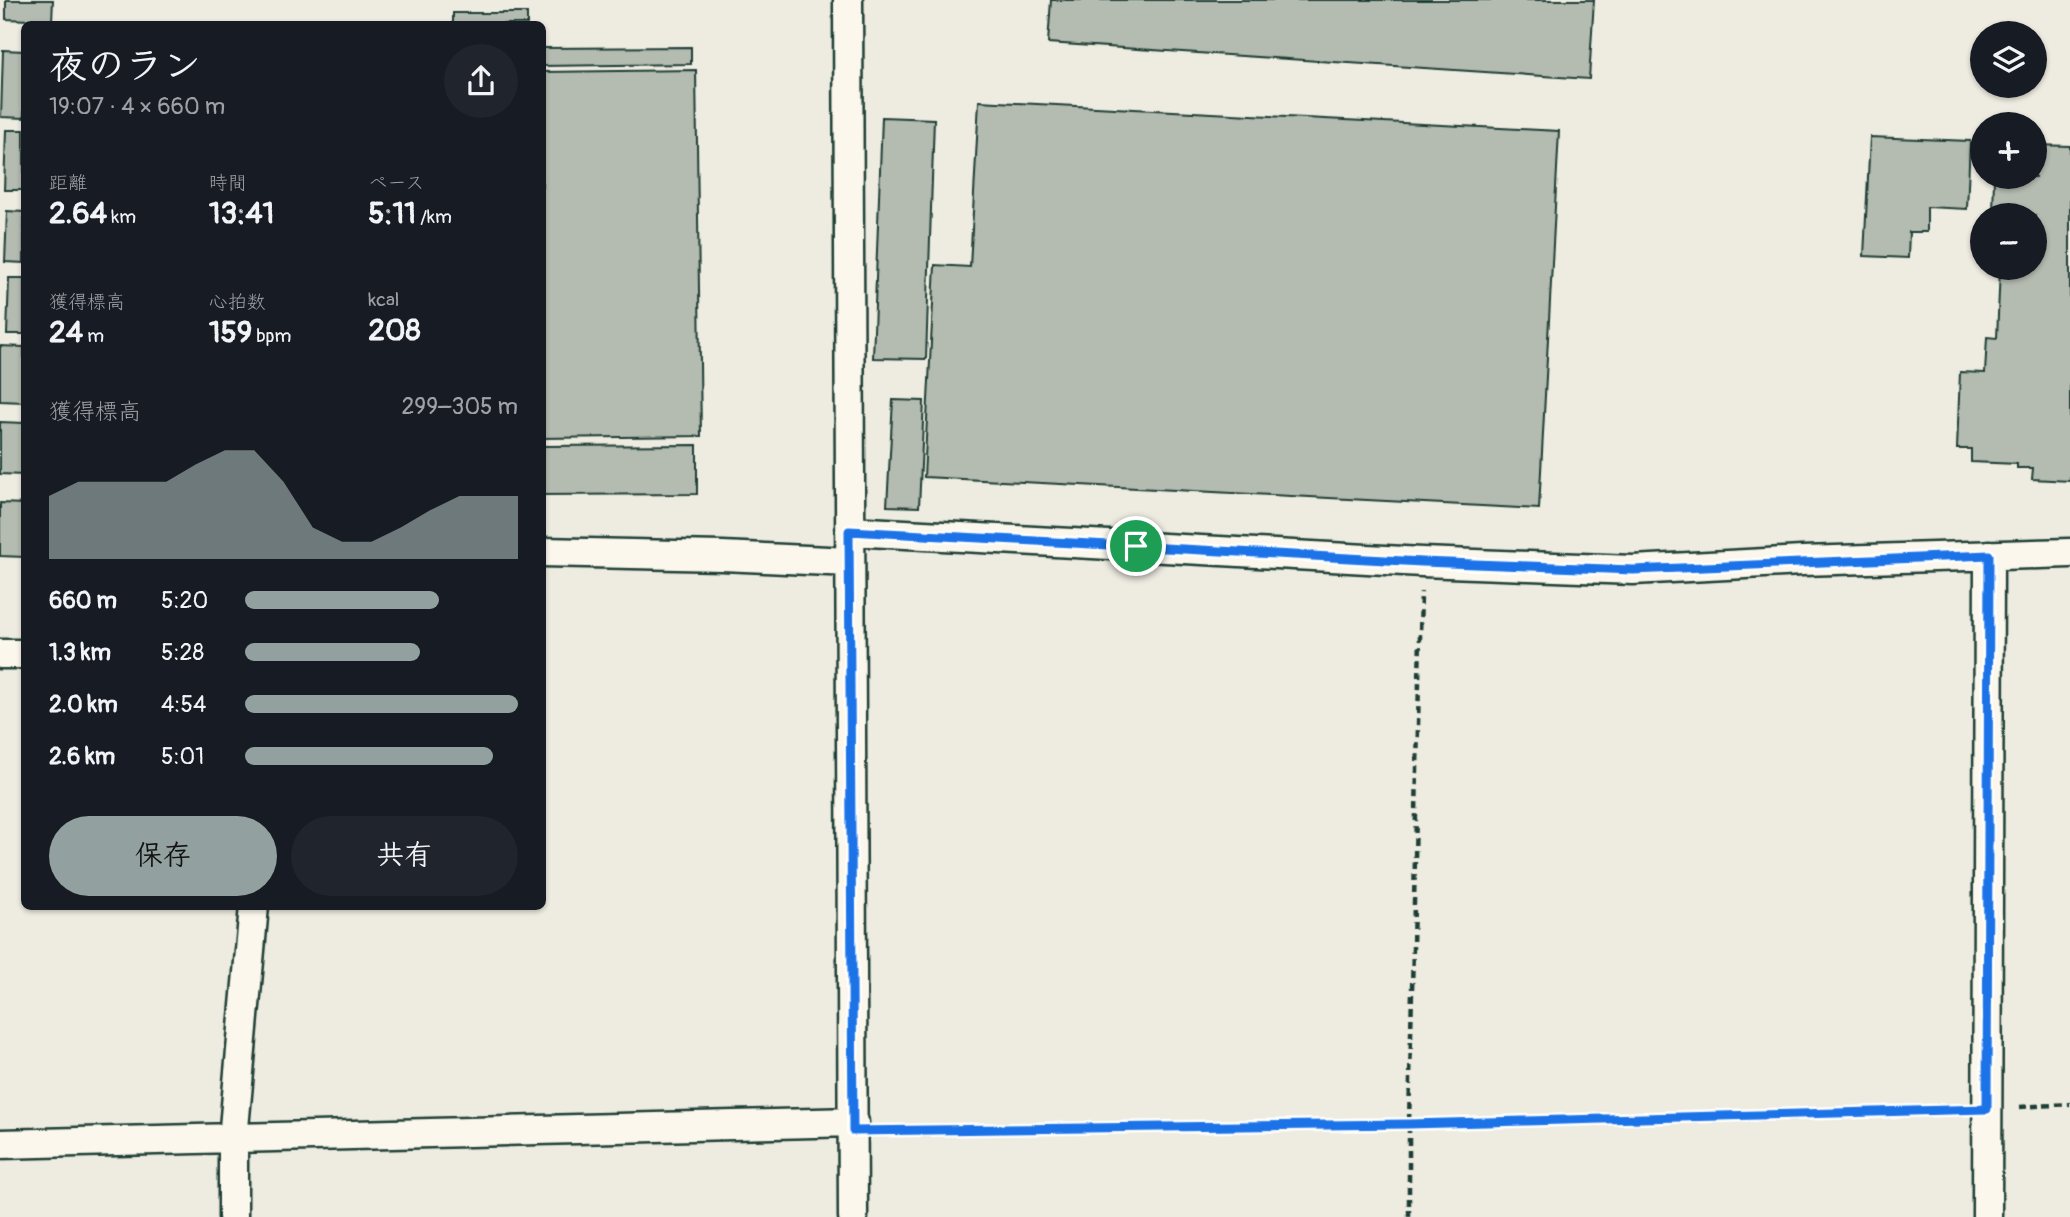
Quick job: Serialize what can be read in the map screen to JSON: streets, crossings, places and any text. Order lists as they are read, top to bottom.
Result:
{
  "page": {
    "map_buttons": ["+", "−"],
    "heading": ["夜のラン", "19:07 · 4 × 660 m"],
    "stats": [
      ["距離", "2.64 km"],
      ["時間", "13:41"],
      ["ペース", "5:11 /km"],
      ["獲得標高", "24 m"],
      ["心拍数", "159 bpm"],
      ["kcal", "208"]
    ],
    "chart": ["獲得標高", "299–305 m"],
    "list": [
      {
        "name": "660 m",
        "note": "5:20"
      },
      {
        "name": "1.3 km",
        "note": "5:28"
      },
      {
        "name": "2.0 km",
        "note": "4:54"
      },
      {
        "name": "2.6 km",
        "note": "5:01"
      }
    ],
    "buttons": ["保存", "共有"]
  }
}
